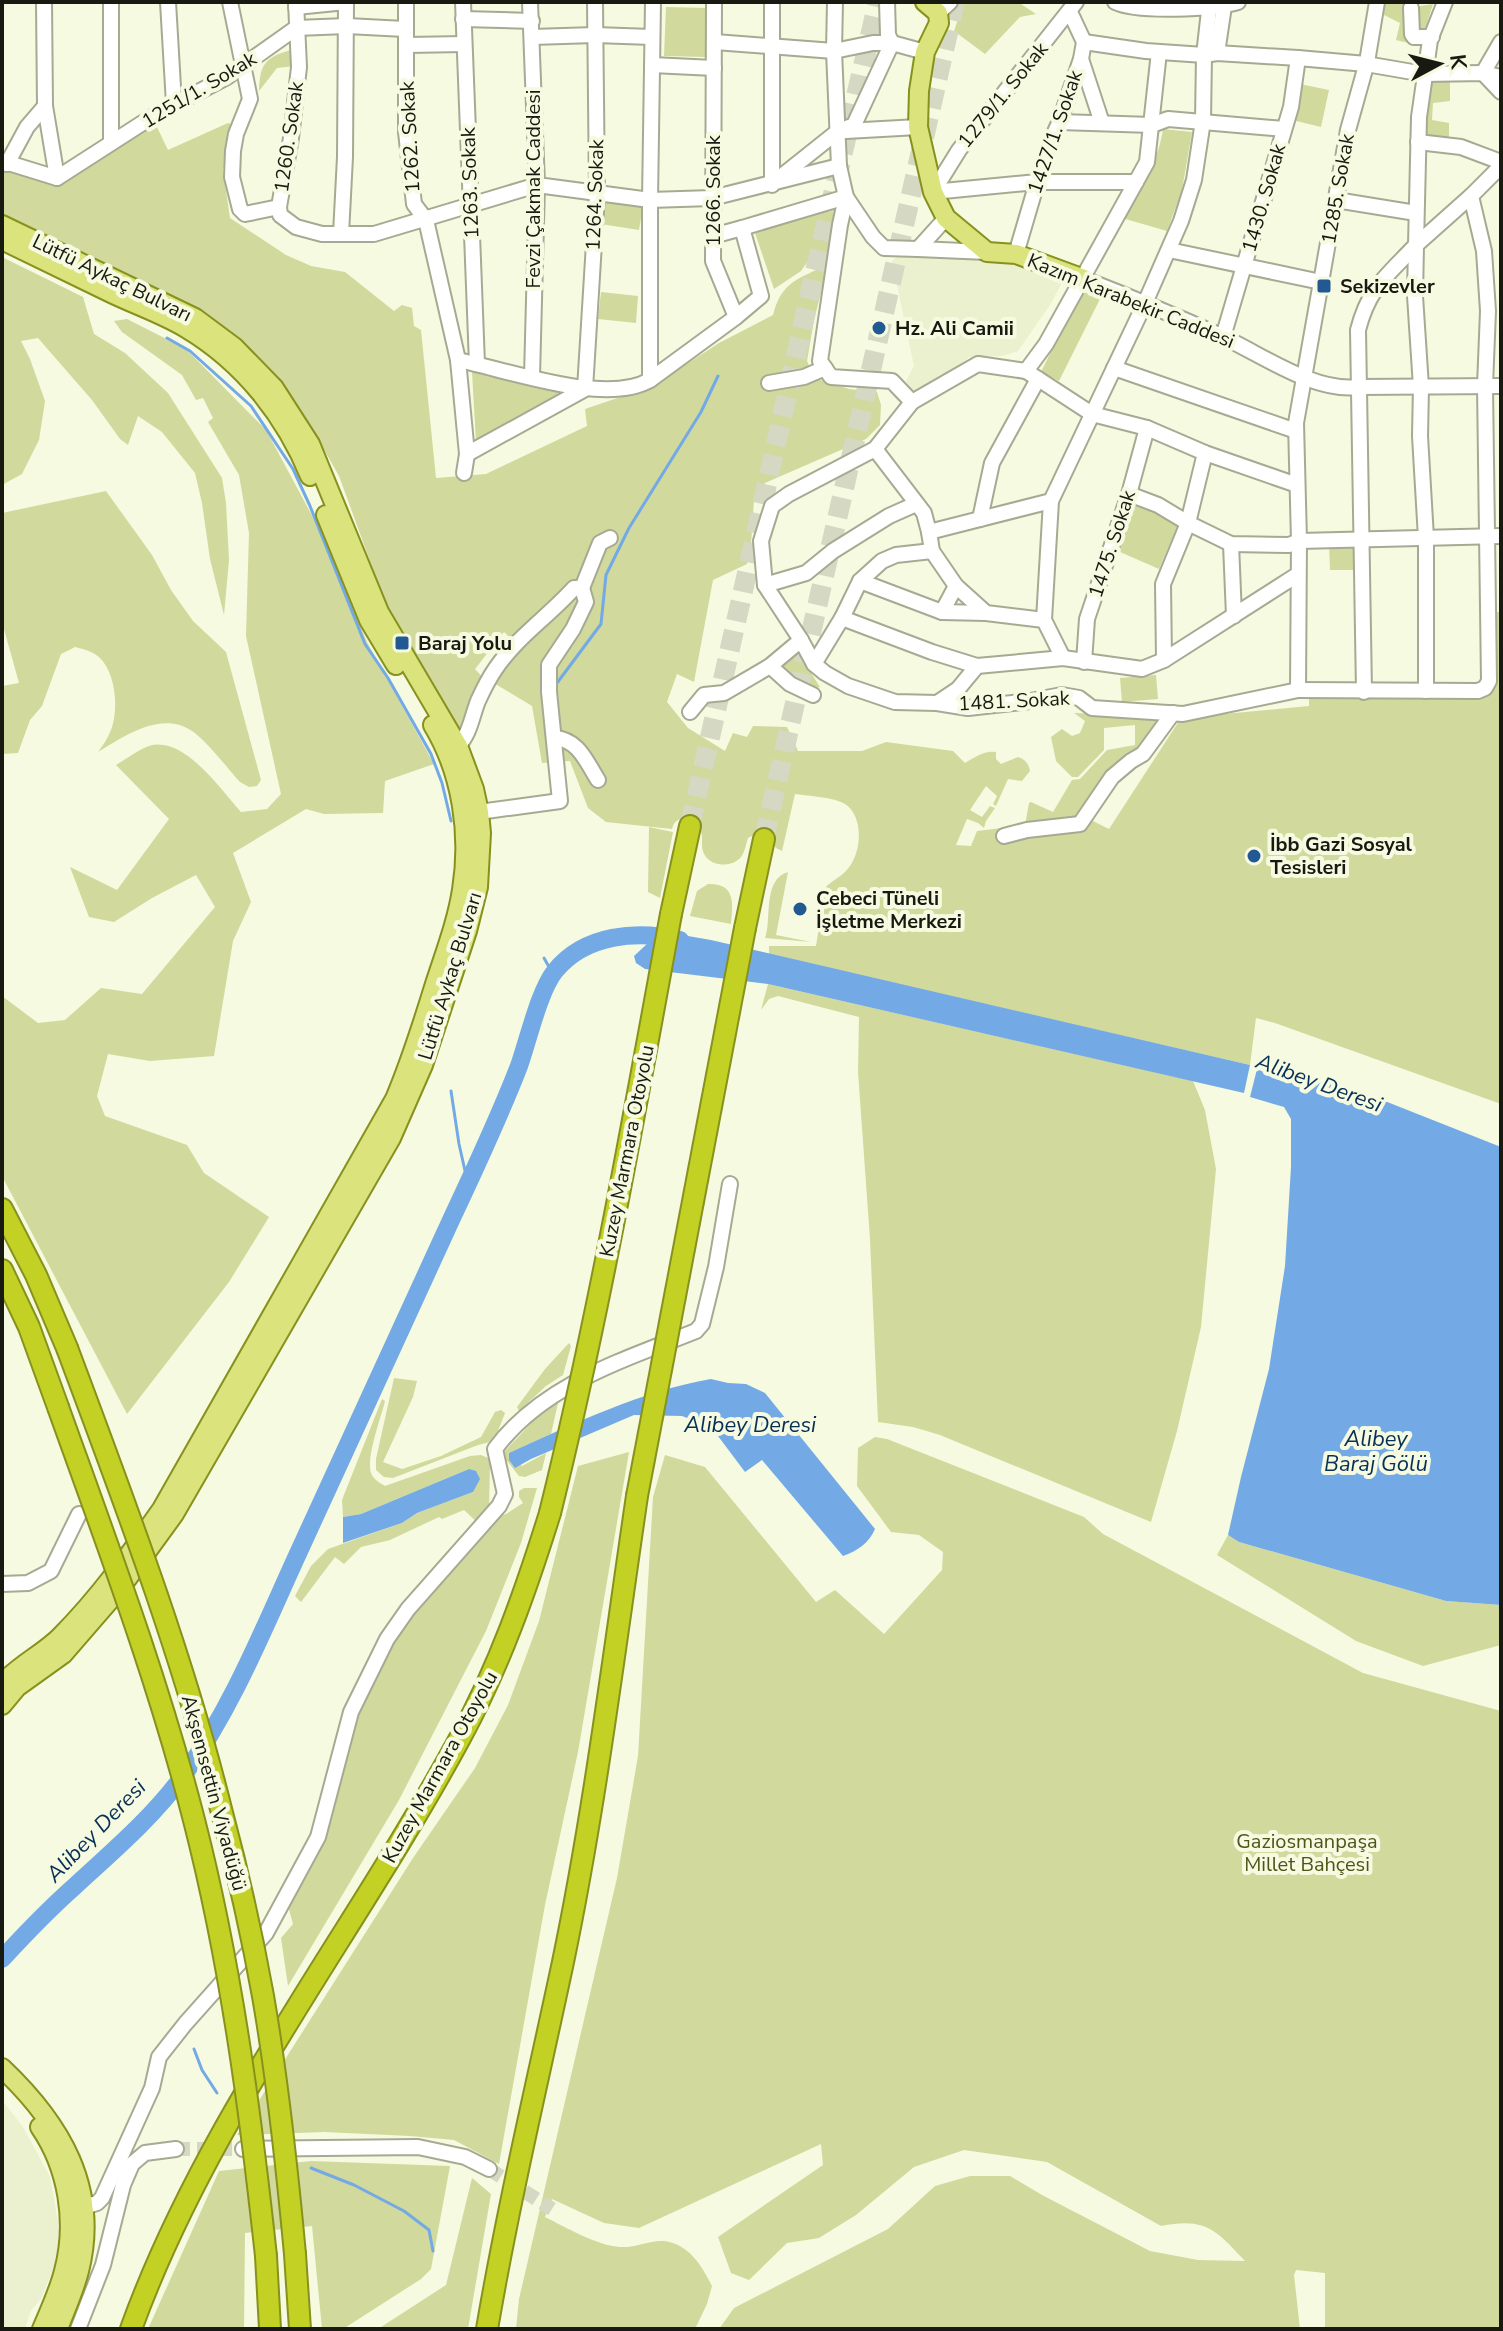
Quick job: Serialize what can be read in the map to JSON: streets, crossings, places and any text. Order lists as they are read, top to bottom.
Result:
{
  "streets": {
    "highway": ["Kuzey Marmara Otoyolu", "Akşemsettin Viyadüğü"],
    "main road": ["Lütfü Aykaç Bulvarı", "Kazım Karabekir Caddesi"],
    "street": [
      "1251/1. Sokak",
      "1279/1. Sokak",
      "1427/1. Sokak",
      "1260. Sokak",
      "1262. Sokak",
      "1263. Sokak",
      "Fevzi Çakmak Caddesi",
      "1285. Sokak",
      "1266. Sokak",
      "1264. Sokak",
      "1430. Sokak",
      "1475. Sokak",
      "1481. Sokak"
    ]
  },
  "crossings": [
    ["1251/1. Sokak", "1260. Sokak"],
    ["1427/1. Sokak", "Kazım Karabekir Caddesi"],
    ["1260. Sokak", "1262. Sokak"],
    ["1260. Sokak", "1263. Sokak"],
    ["1260. Sokak", "Fevzi Çakmak Caddesi"],
    ["1285. Sokak", "Kazım Karabekir Caddesi"],
    ["1285. Sokak", "1481. Sokak"],
    ["1430. Sokak", "Kazım Karabekir Caddesi"],
    ["Kazım Karabekir Caddesi", "1481. Sokak"]
  ],
  "water": ["Alibey Deresi", "Alibey Baraj Gölü"],
  "parks": ["Gaziosmanpaşa Millet Bahçesi"],
  "places": {
    "transit": ["Sekizevler", "Baraj Yolu"],
    "other": ["Hz. Ali Camii", "İbb Gazi Sosyal Tesisleri", "Cebeci Tüneli İşletme Merkezi"]
  },
  "north": "right"
}
